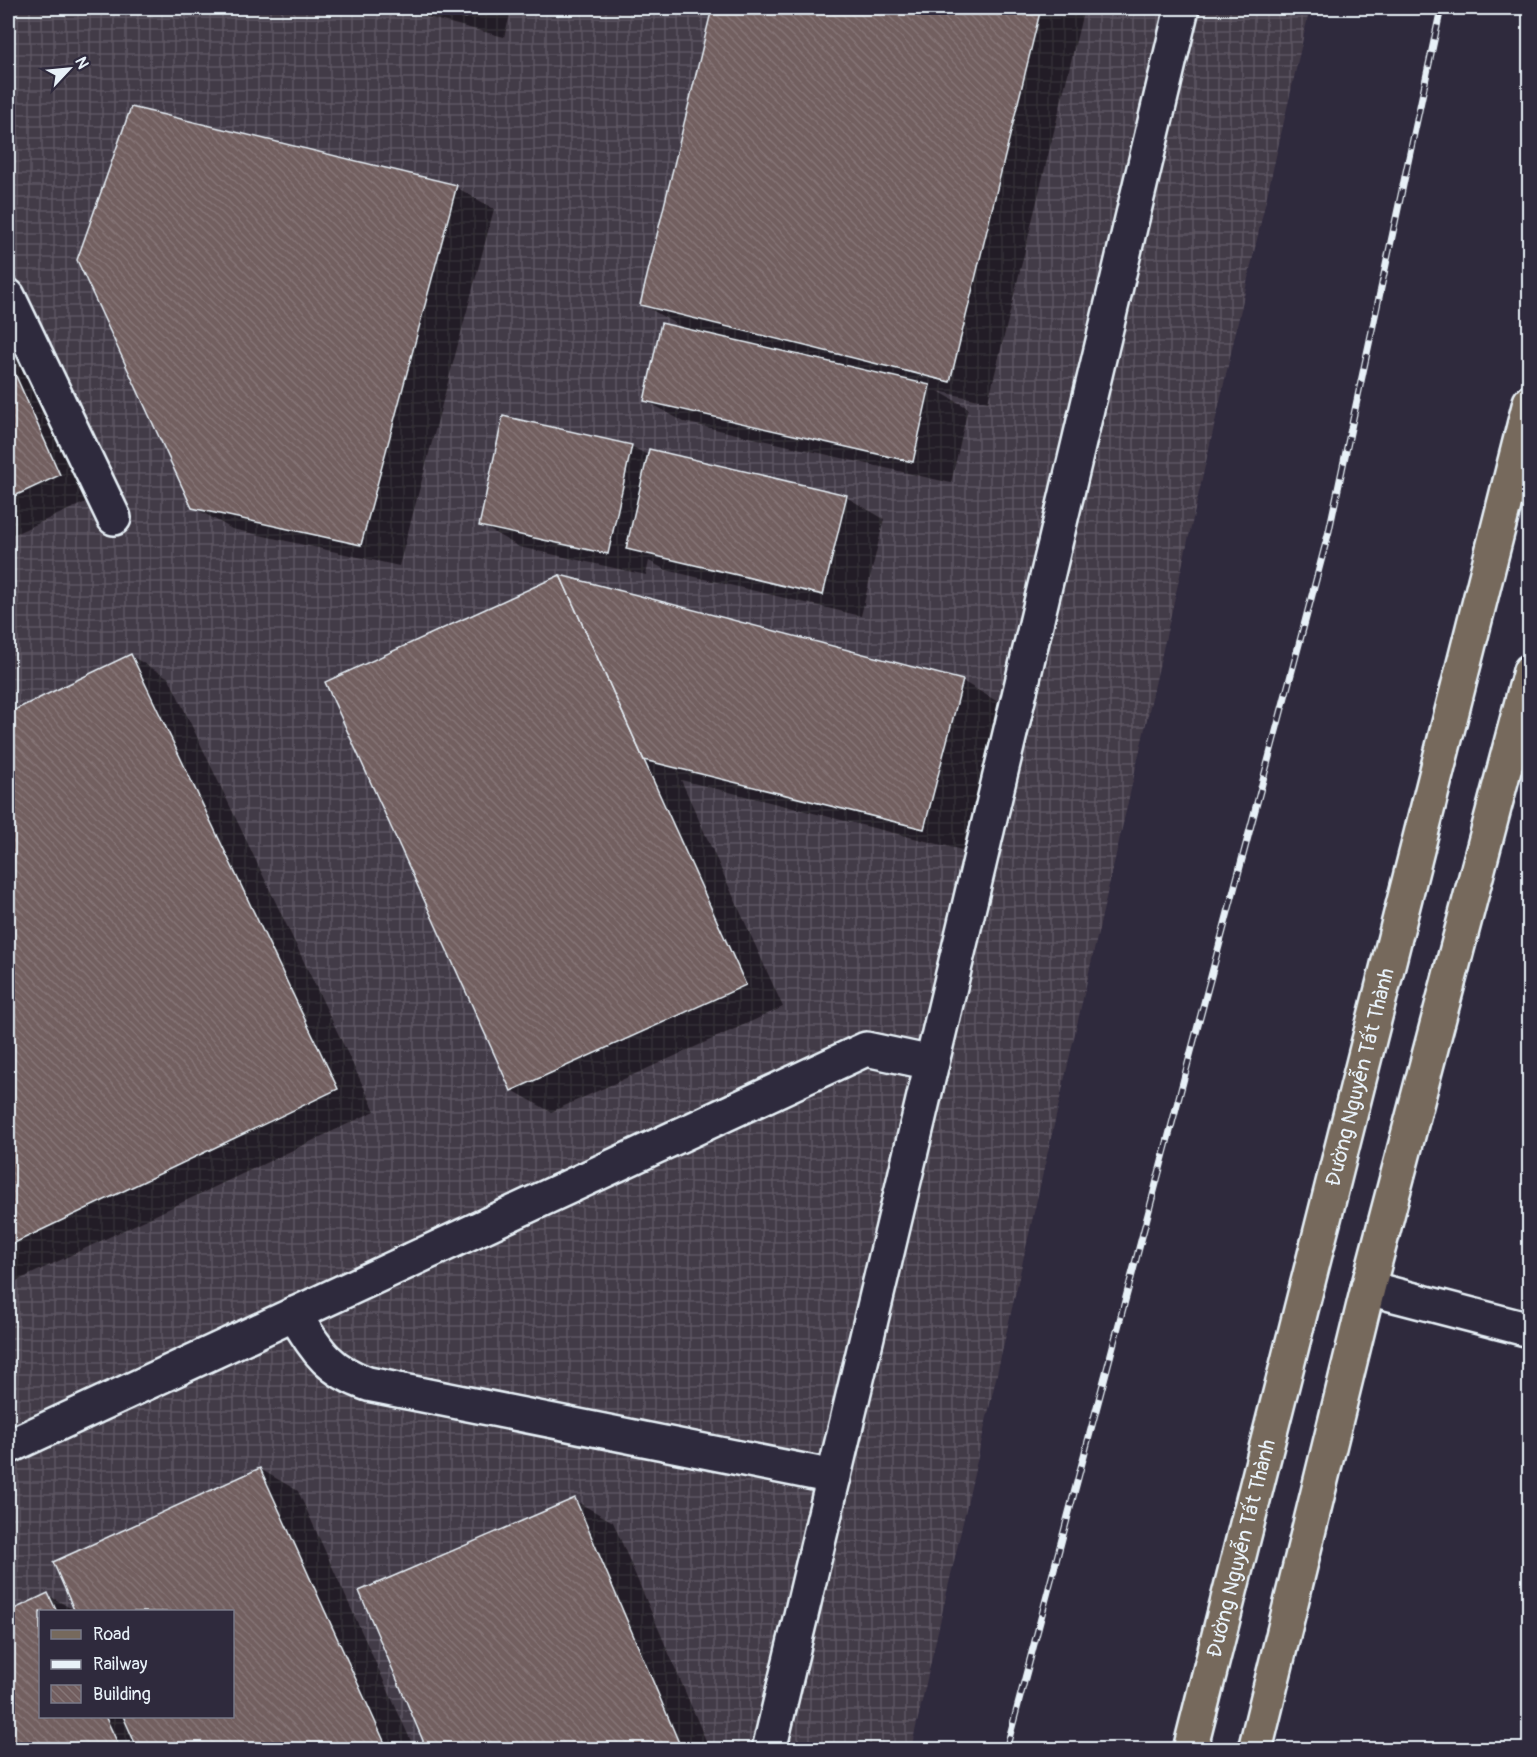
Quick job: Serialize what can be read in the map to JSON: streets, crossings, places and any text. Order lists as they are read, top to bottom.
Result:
{
  "streets": {
    "main road": ["Đường Nguyễn Tất Thành"]
  },
  "legend": ["Road", "Railway", "Building"],
  "north": "top right"
}
